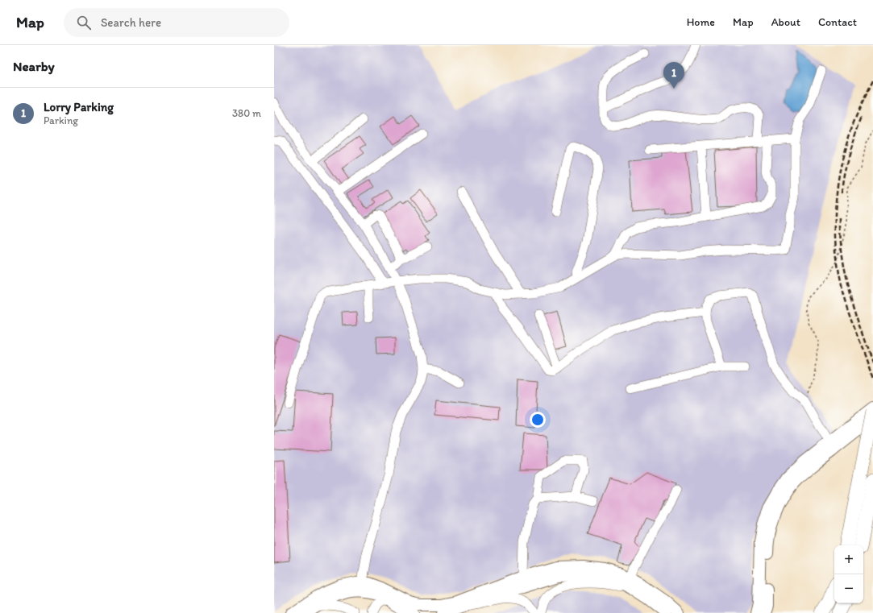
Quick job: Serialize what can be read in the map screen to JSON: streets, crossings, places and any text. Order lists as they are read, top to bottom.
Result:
{
  "page": {
    "header": "Map",
    "search": "Search here",
    "nav": [
      "Home",
      "Map",
      "About",
      "Contact"
    ],
    "heading": "Nearby",
    "pins": "1",
    "list": [
      {
        "mark": "1",
        "name": "Lorry Parking",
        "note": "Parking",
        "value": "380 m"
      }
    ],
    "map_buttons": ["+", "−"]
  }
}
